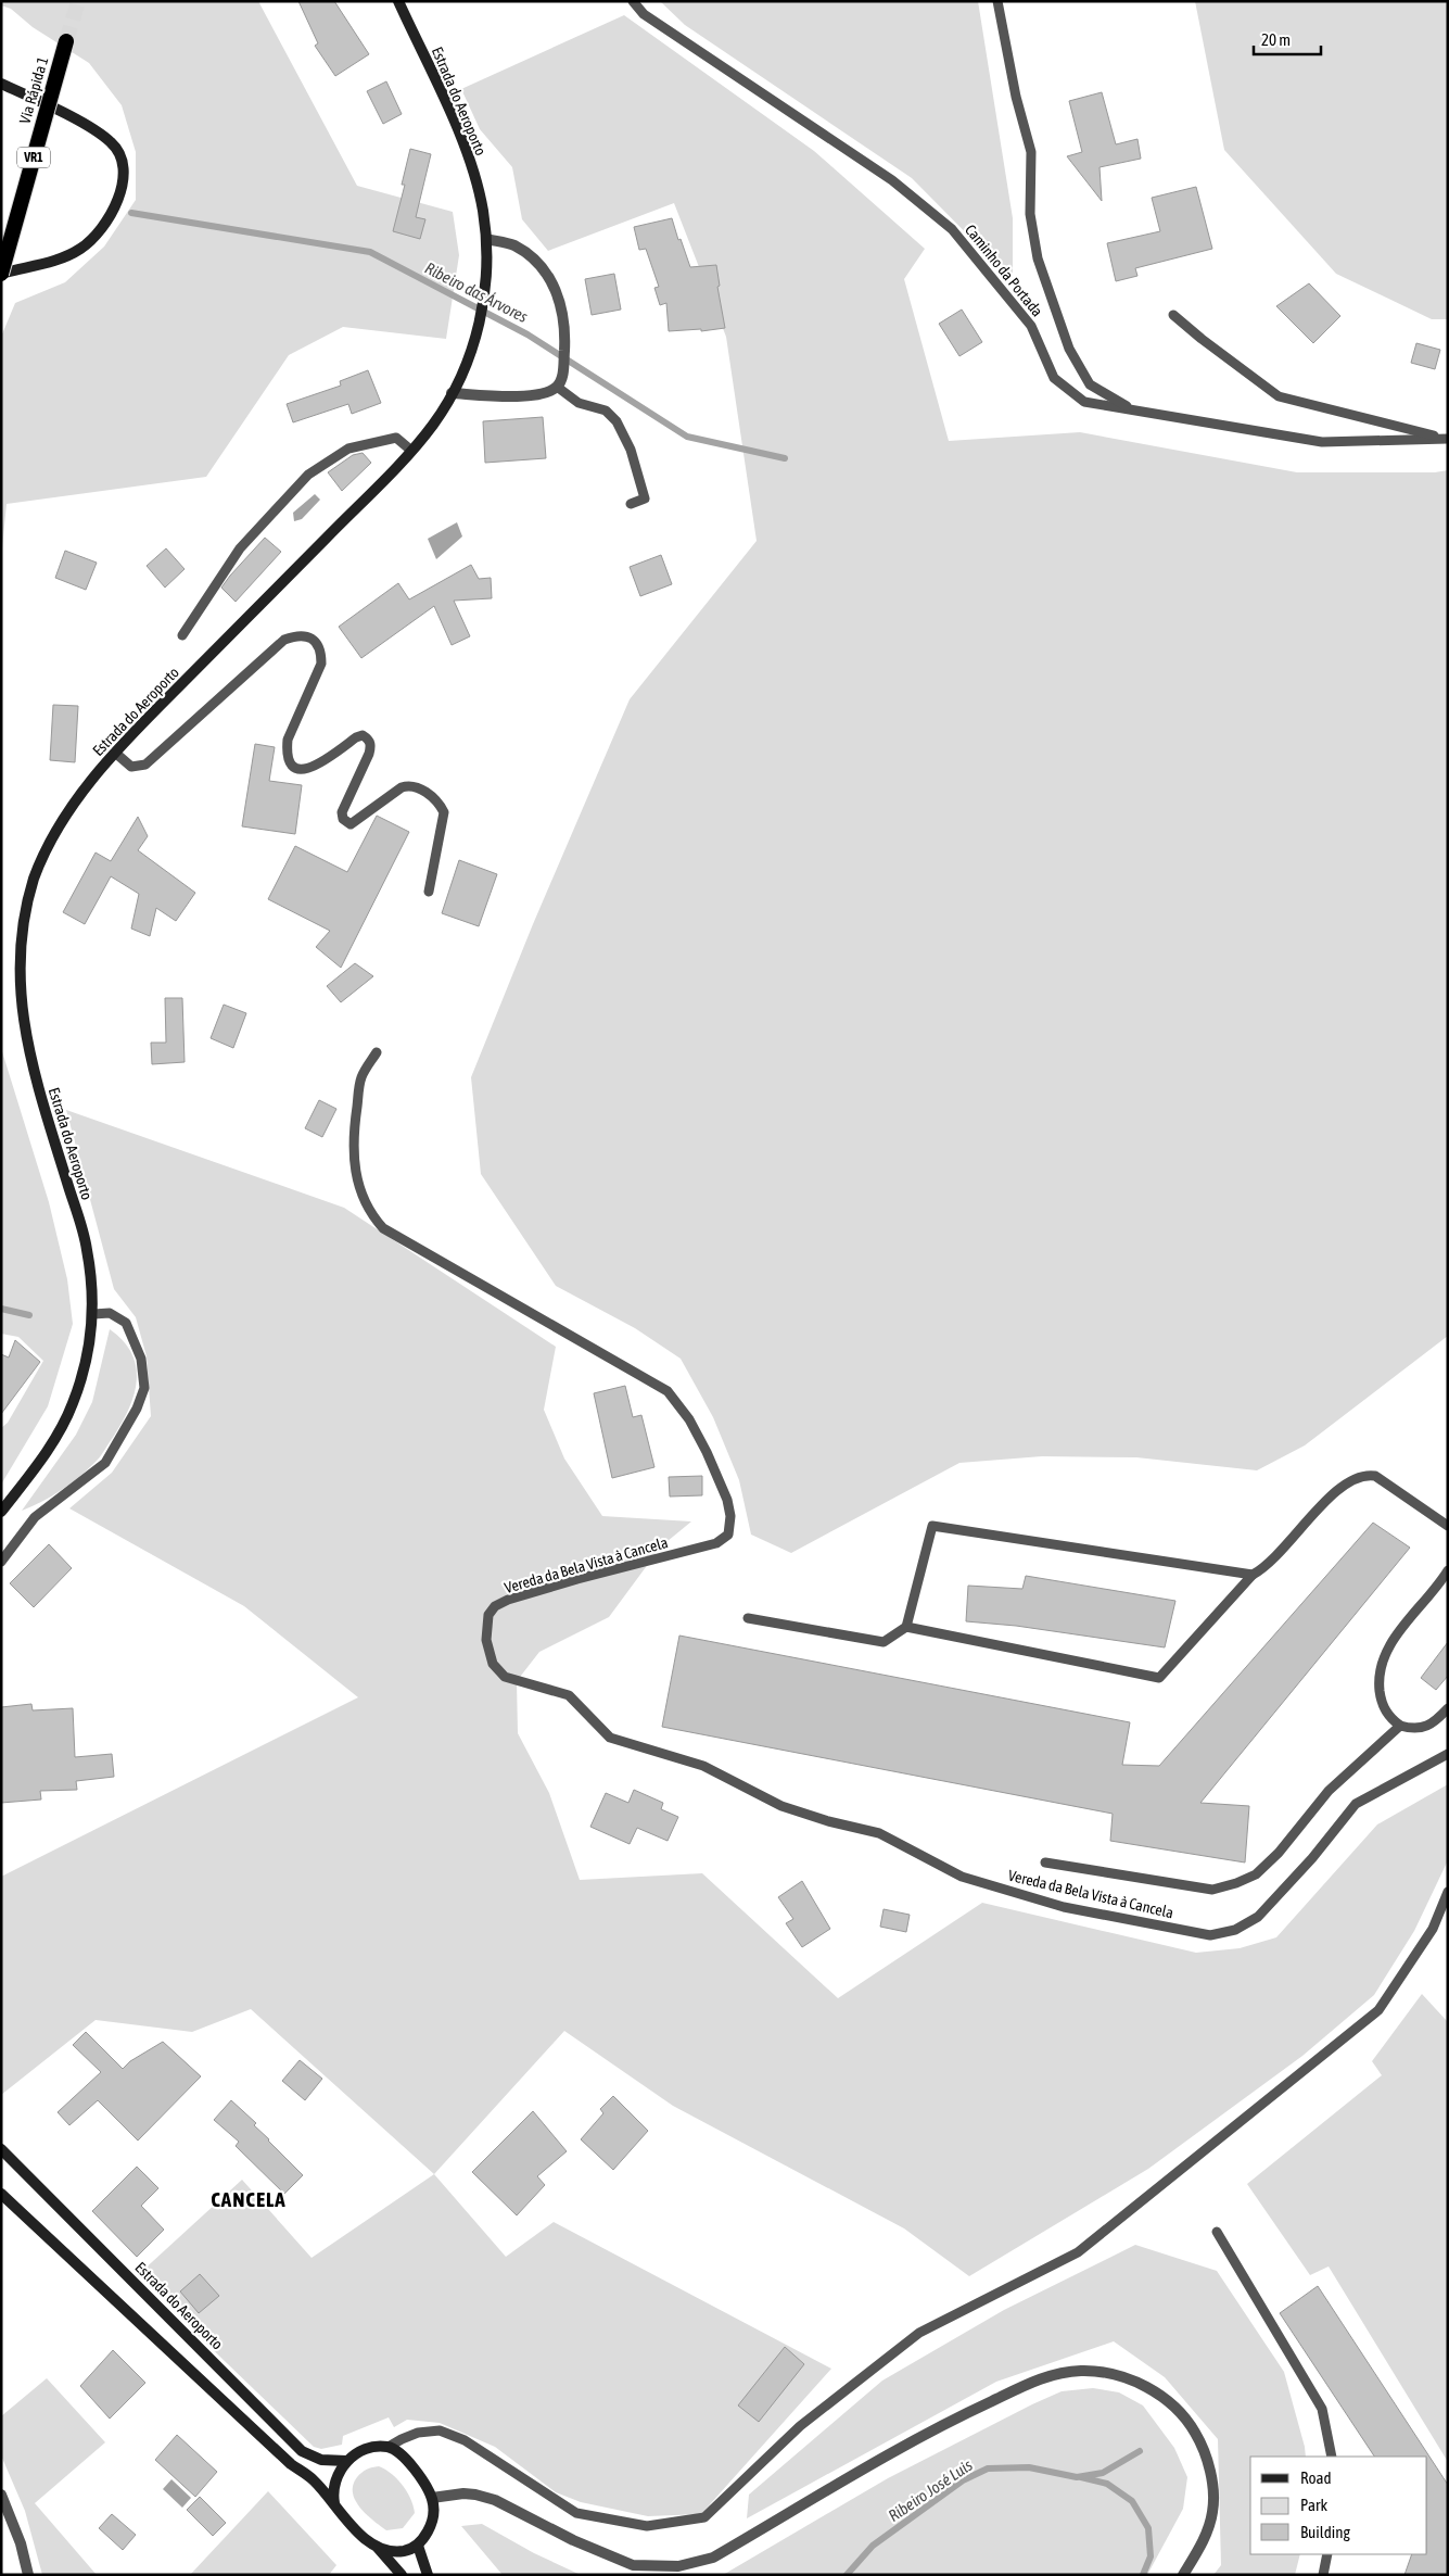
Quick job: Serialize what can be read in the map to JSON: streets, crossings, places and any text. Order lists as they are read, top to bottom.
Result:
{
  "streets": {
    "highway": ["Via Rápida 1", "VR1"],
    "main road": ["Estrada do Aeroporto"],
    "lane": ["Caminho da Portada", "Vereda da Bela Vista à Cancela"]
  },
  "districts": ["CANCELA"],
  "water": ["Ribeiro das Árvores", "Ribeiro José Luis"],
  "legend": ["Road", "Park", "Building"],
  "scale_bar": "20 m"
}
